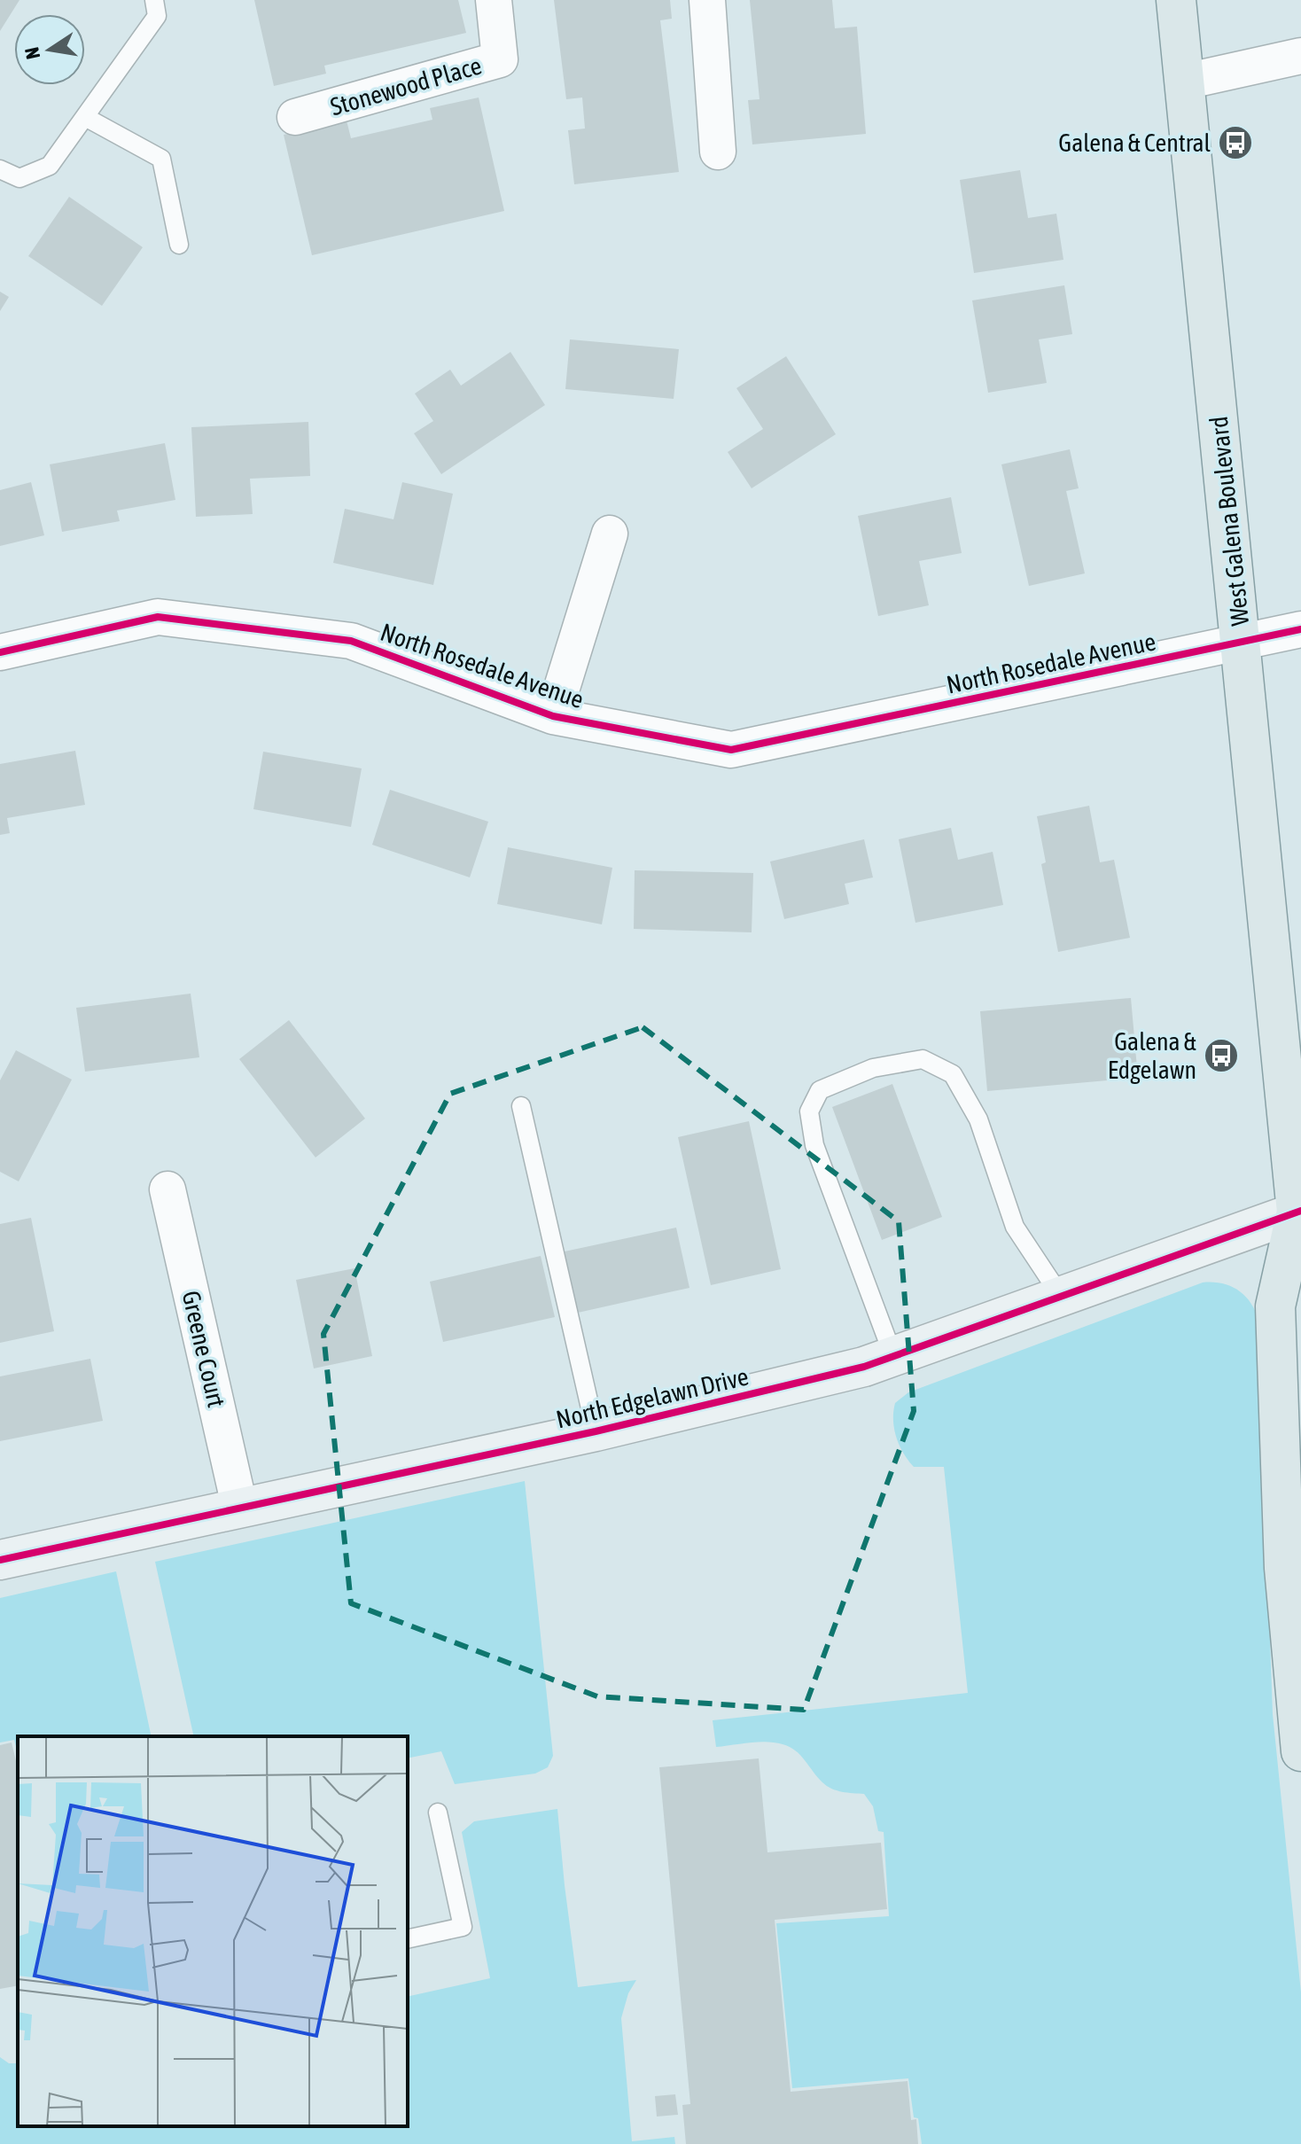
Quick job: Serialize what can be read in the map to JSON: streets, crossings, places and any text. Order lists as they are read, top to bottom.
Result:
{
  "streets": {
    "main road": ["West Galena Boulevard"],
    "street": [
      "Stonewood Place",
      "North Rosedale Avenue",
      "Greene Court",
      "North Edgelawn Drive"
    ]
  },
  "crossings": [
    ["West Galena Boulevard", "North Rosedale Avenue"],
    ["West Galena Boulevard", "North Edgelawn Drive"],
    ["Greene Court", "North Edgelawn Drive"]
  ],
  "places": {
    "bus stop": ["Galena & Central", "Galena & Edgelawn"]
  },
  "north": "left"
}
